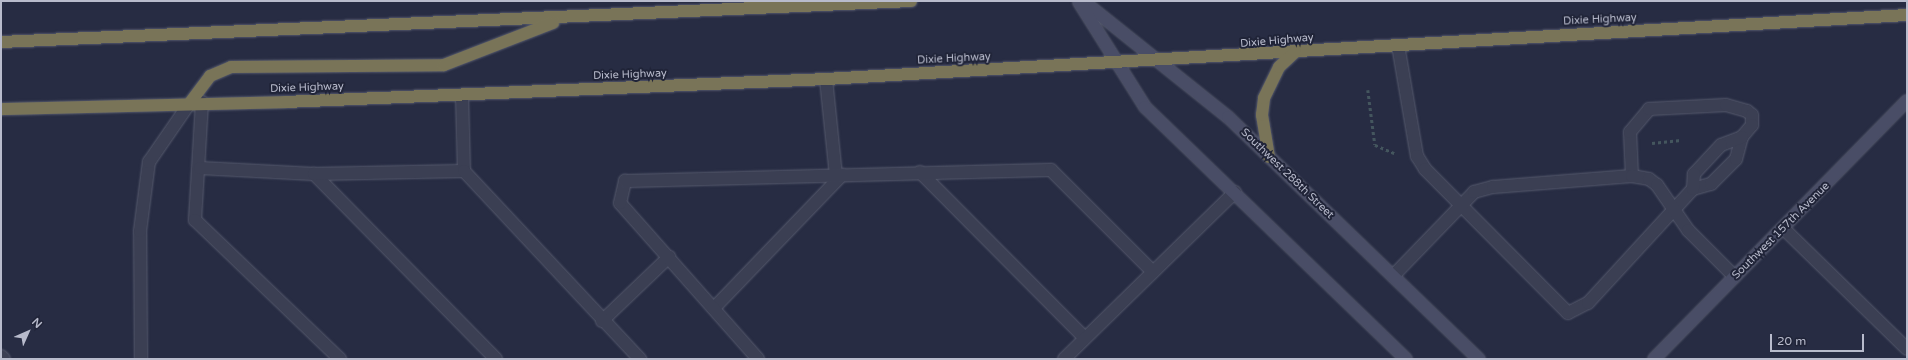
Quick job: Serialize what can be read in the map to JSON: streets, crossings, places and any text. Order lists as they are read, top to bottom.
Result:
{
  "streets": {
    "highway": ["Dixie Highway"],
    "main road": ["Southwest 288th Street", "Southwest 157th Avenue"]
  },
  "crossings": [
    ["Dixie Highway", "Southwest 288th Street"]
  ],
  "scale_bar": "20 m",
  "north": "top right"
}
